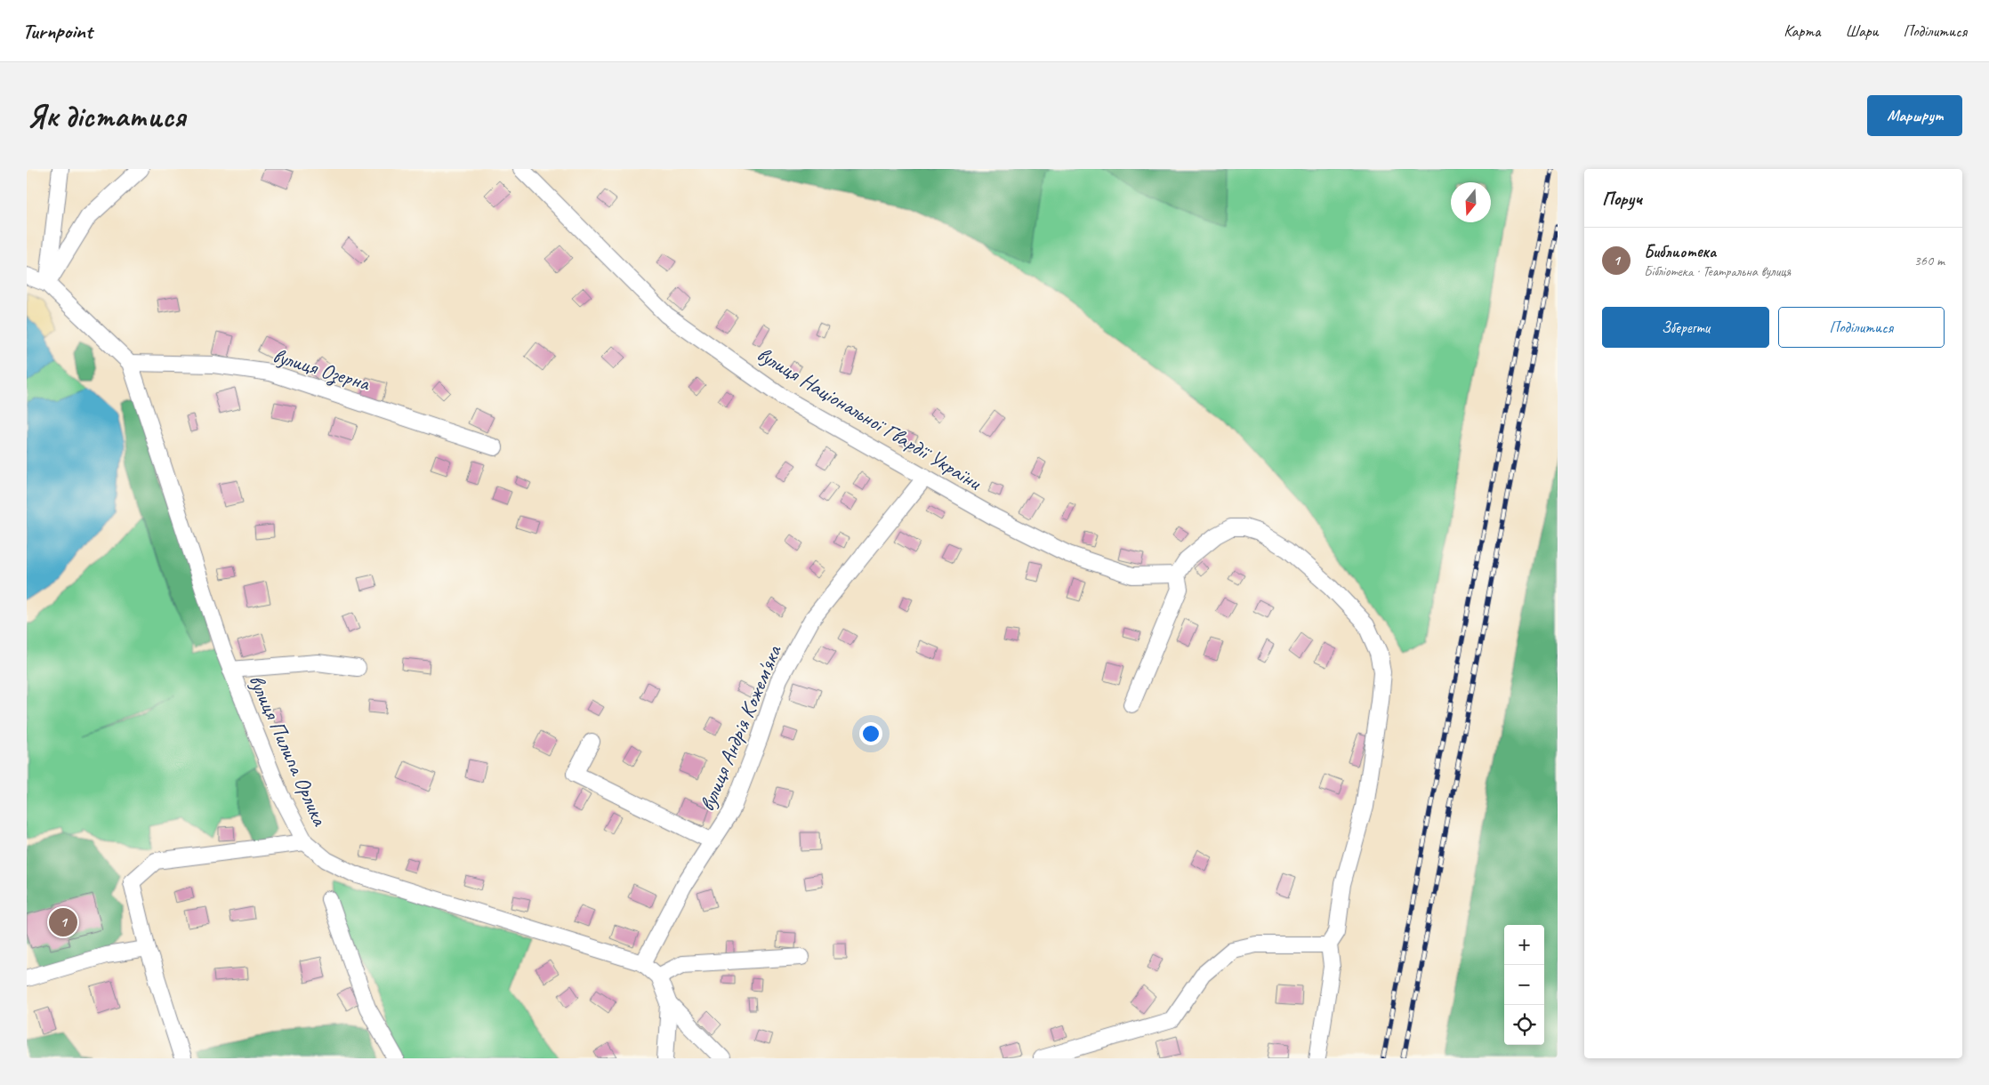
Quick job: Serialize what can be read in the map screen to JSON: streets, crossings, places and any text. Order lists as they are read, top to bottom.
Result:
{
  "streets": {
    "street": [
      "вулиця Озерна",
      "вулиця Національної Гвардії України",
      "вулиця Андрія Кожем'яка",
      "вулиця Пилипа Орлика"
    ]
  },
  "crossings": [
    ["вулиця Озерна", "вулиця Пилипа Орлика"],
    ["вулиця Національної Гвардії України", "вулиця Андрія Кожем'яка"],
    ["вулиця Андрія Кожем'яка", "вулиця Пилипа Орлика"]
  ],
  "north": "bottom",
  "page": {
    "header": "Turnpoint",
    "nav": ["Карта", "Шари", "Поділитися"],
    "buttons": [
      "Маршрут",
      ["Зберегти", "Поділитися"]
    ],
    "title": "Як дістатися",
    "heading": "Поруч",
    "list": [
      {
        "mark": "1",
        "name": "Библиотека",
        "note": "Бібліотека · Театральна вулиця",
        "value": "360 m"
      }
    ],
    "pins": "1",
    "map_buttons": ["+", "−"]
  }
}
